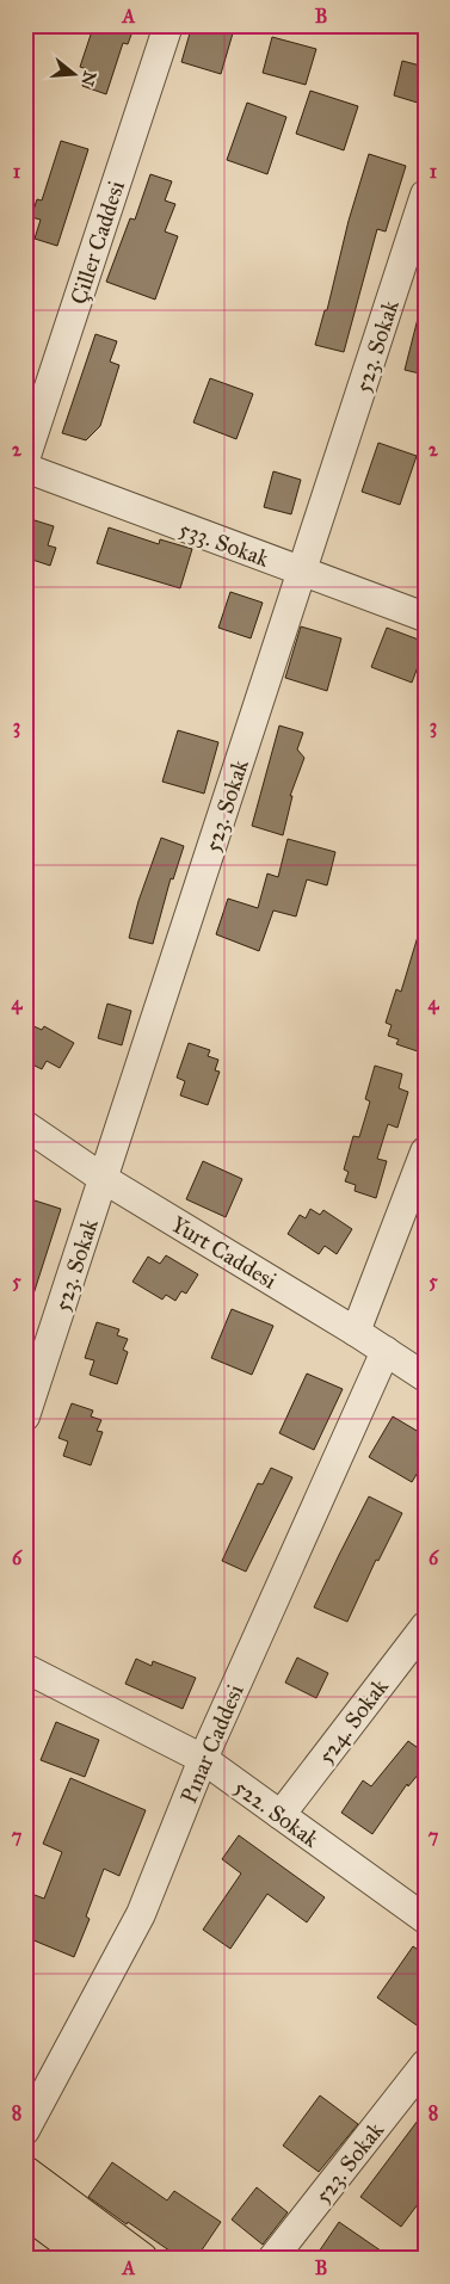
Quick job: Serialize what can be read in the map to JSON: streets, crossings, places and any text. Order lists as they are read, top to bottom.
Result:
{
  "streets": {
    "street": [
      "Çiller Caddesi",
      "523. Sokak",
      "533. Sokak",
      "Yurt Caddesi",
      "524. Sokak",
      "Pınar Caddesi",
      "522. Sokak"
    ]
  },
  "crossings": [
    ["523. Sokak", "533. Sokak"],
    ["523. Sokak", "Yurt Caddesi"],
    ["Yurt Caddesi", "Pınar Caddesi"],
    ["524. Sokak", "522. Sokak"],
    ["Pınar Caddesi", "522. Sokak"]
  ],
  "north": "right",
  "grid": {
    "columns": ["A", "B"],
    "rows": [
      "1",
      "2",
      "3",
      "4",
      "5",
      "6",
      "7",
      "8"
    ]
  }
}
